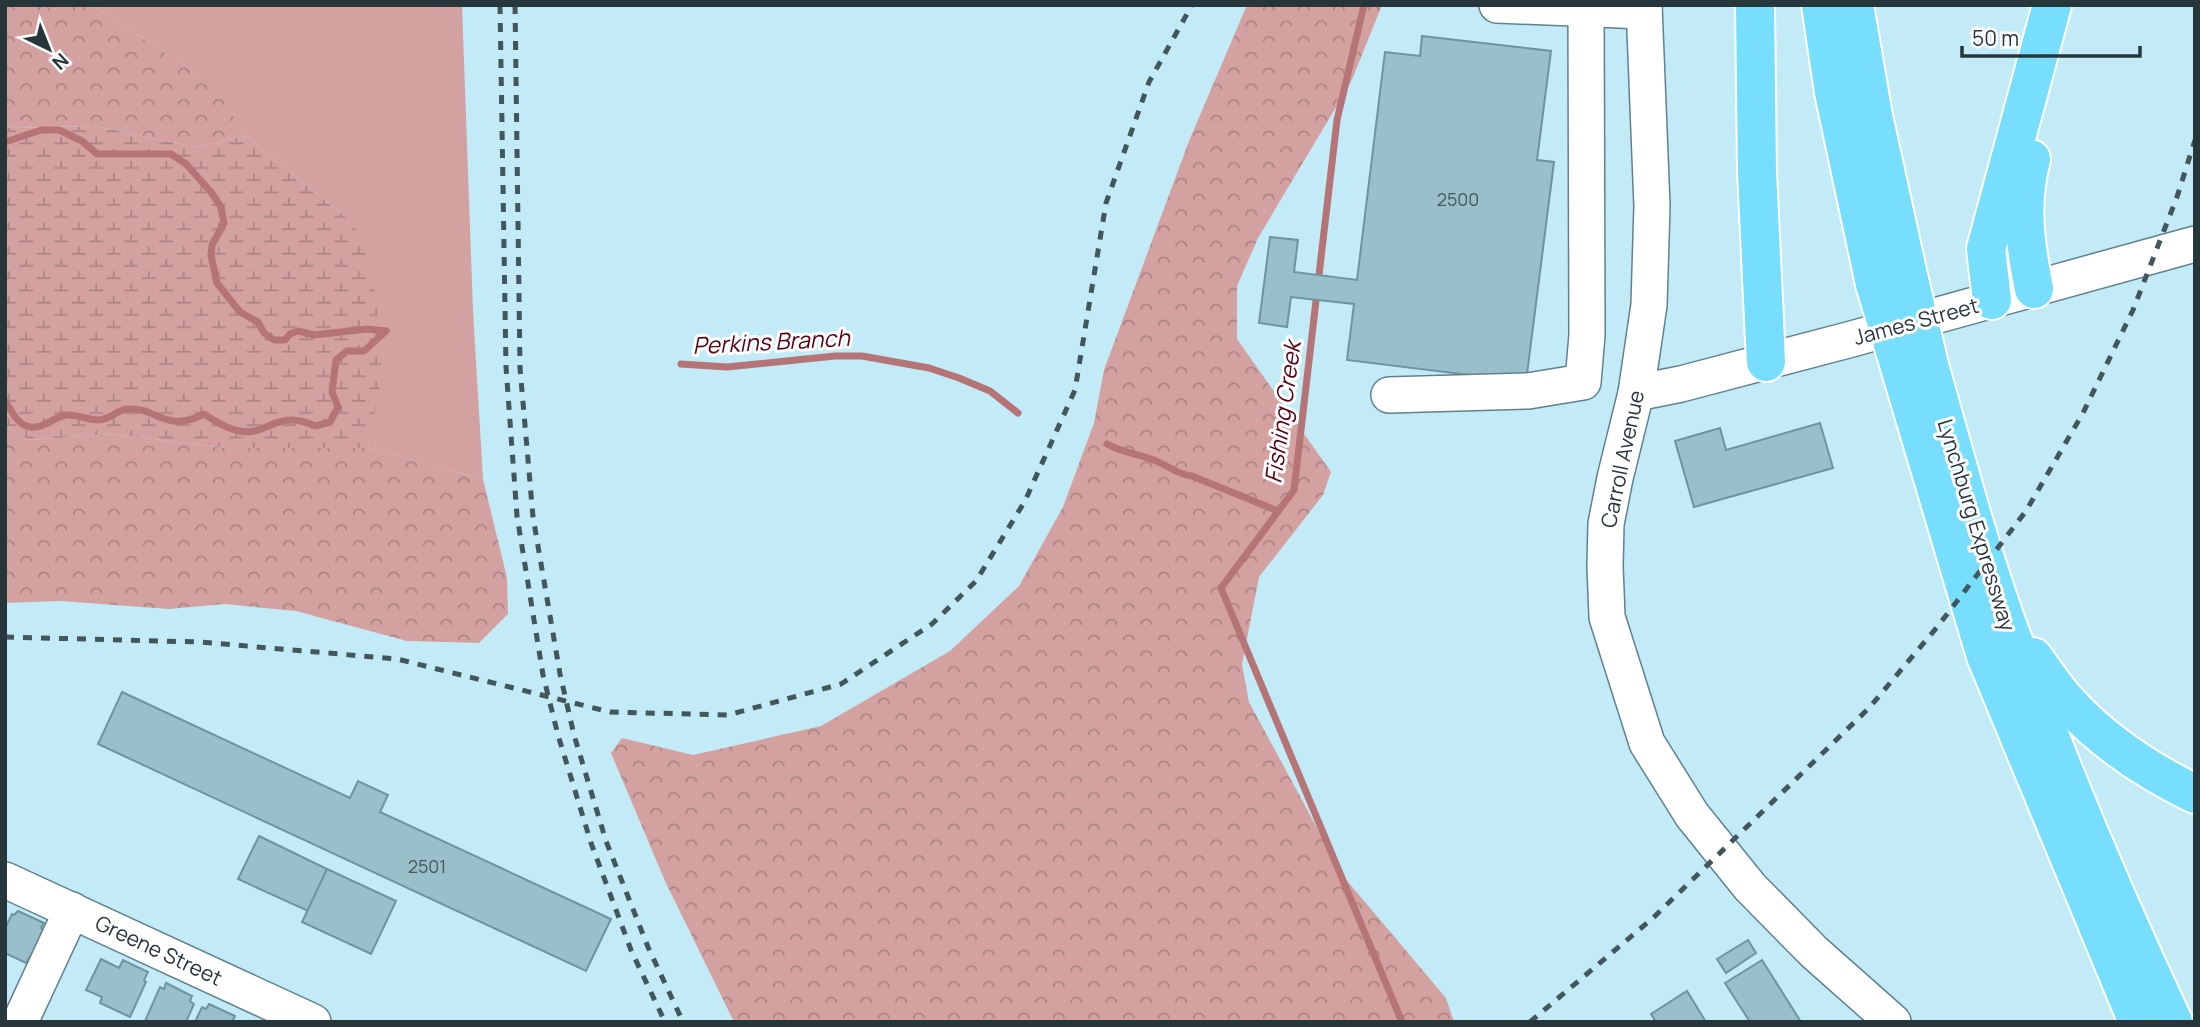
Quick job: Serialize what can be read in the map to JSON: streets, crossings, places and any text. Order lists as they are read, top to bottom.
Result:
{
  "streets": {
    "highway": ["Lynchburg Expressway"],
    "street": ["James Street", "Carroll Avenue", "Greene Street"]
  },
  "crossings": [
    ["James Street", "Carroll Avenue"]
  ],
  "water": ["Perkins Branch", "Fishing Creek"],
  "house_numbers": ["2500", "2501"],
  "scale_bar": "50 m",
  "north": "bottom right"
}
